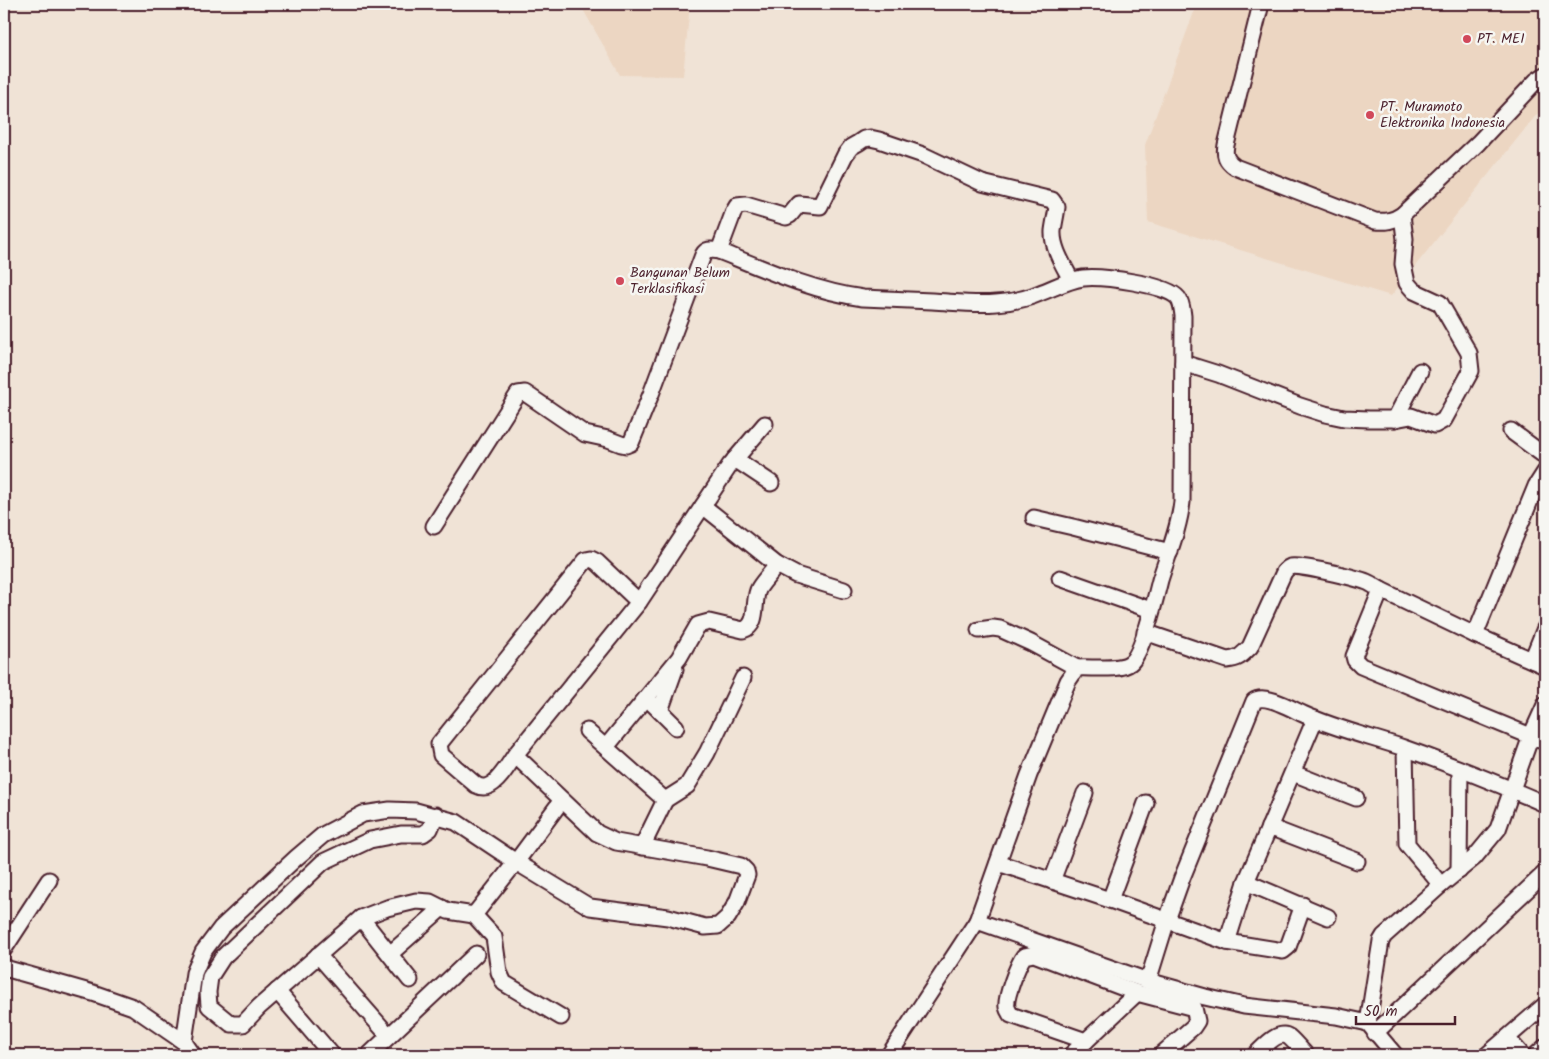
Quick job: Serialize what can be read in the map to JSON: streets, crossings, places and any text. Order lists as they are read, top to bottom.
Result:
{
  "places": ["PT. MEI", "PT. Muramoto Elektronika Indonesia", "Bangunan Belum Terklasifikasi"],
  "scale_bar": "50 m"
}
